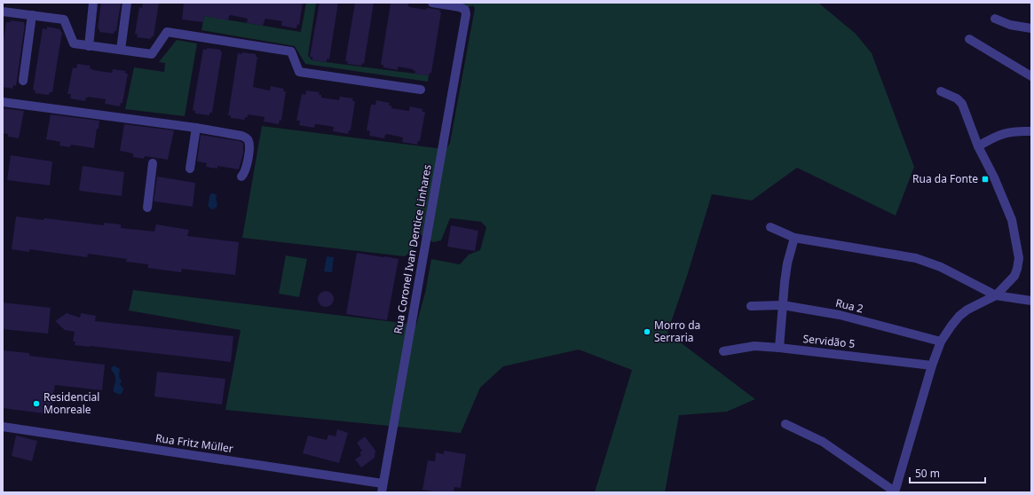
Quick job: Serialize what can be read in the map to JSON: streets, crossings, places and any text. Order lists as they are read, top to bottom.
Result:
{
  "streets": {
    "street": [
      "Rua Coronel Ivan Dentice Linhares",
      "Rua 2",
      "Servidão 5",
      "Rua Fritz Müller"
    ]
  },
  "crossings": [
    ["Rua Coronel Ivan Dentice Linhares", "Rua Fritz Müller"]
  ],
  "places": {
    "transit": ["Rua da Fonte"],
    "other": ["Morro da Serraria", "Residencial Monreale"]
  },
  "scale_bar": "50 m"
}
